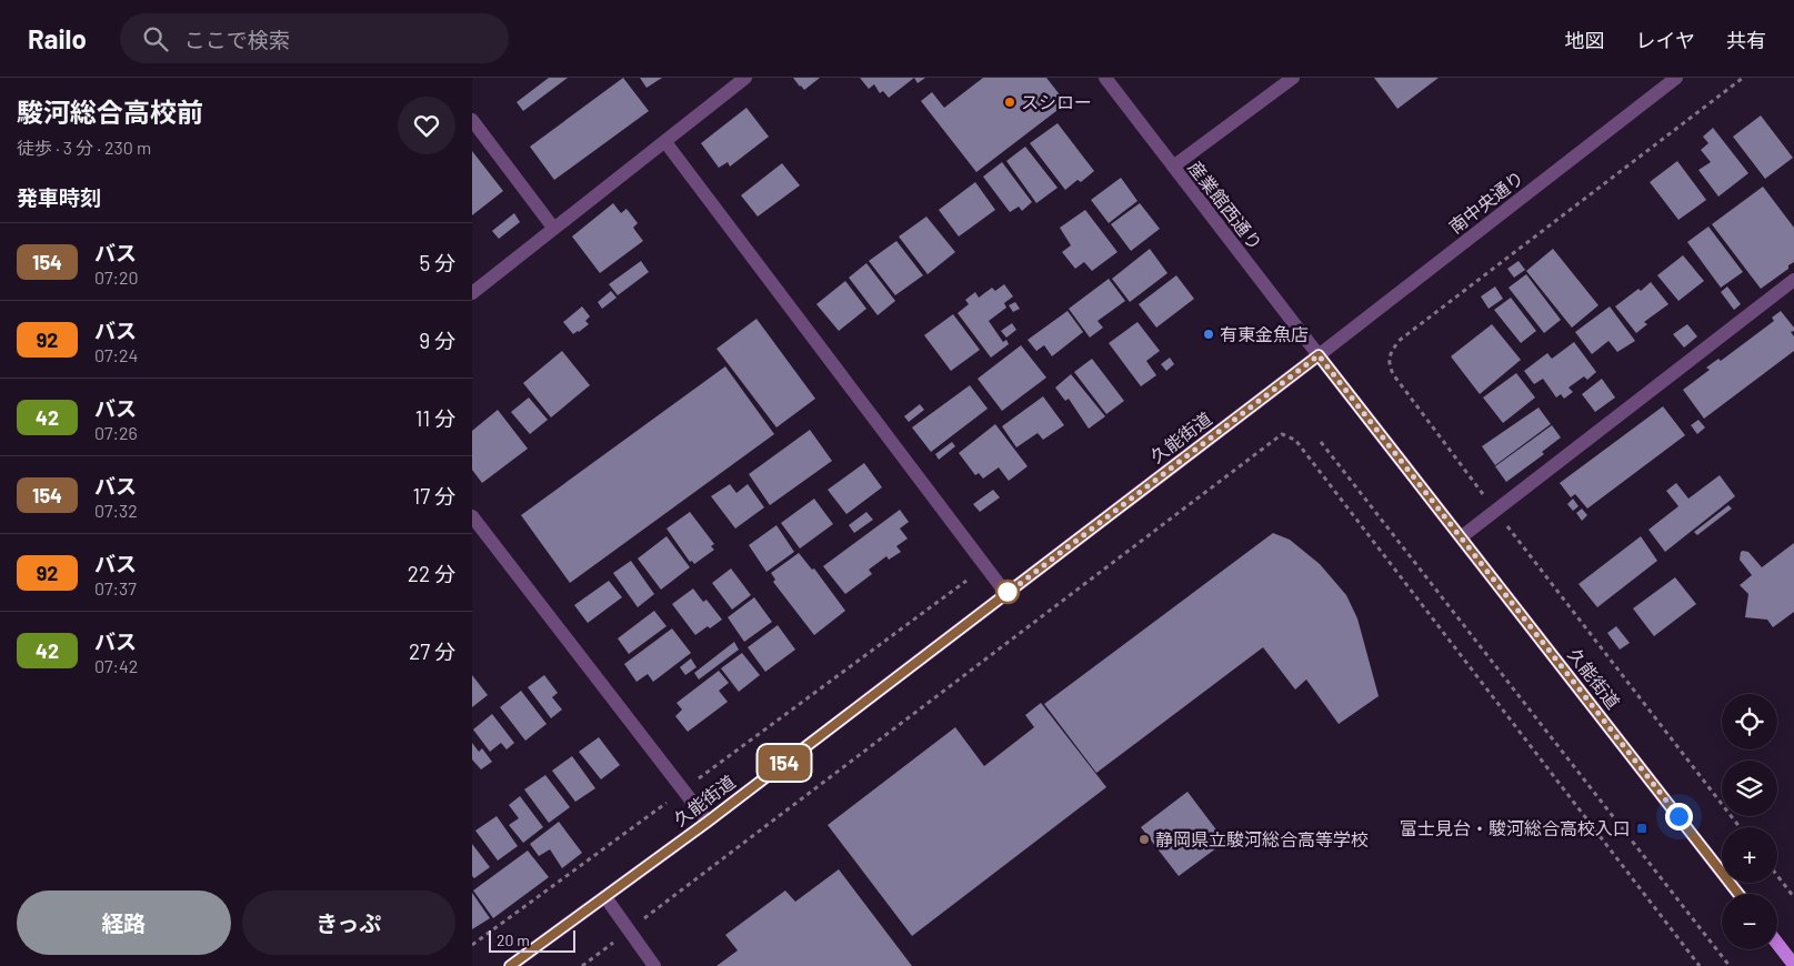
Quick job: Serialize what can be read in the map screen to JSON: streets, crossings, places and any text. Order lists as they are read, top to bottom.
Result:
{
  "streets": {
    "main road": ["久能街道"],
    "street": ["南中央通り", "産業館西通り"]
  },
  "crossings": [
    ["南中央通り", "産業館西通り"],
    ["南中央通り", "久能街道"],
    ["産業館西通り", "久能街道"]
  ],
  "places": {
    "other": ["スシロー", "有東金魚店", "静岡県立駿河総合高等学校"],
    "transit": ["富士見台・駿河総合高校入口"]
  },
  "lines": ["bus line 154"],
  "scale_bar": "20 m",
  "page": {
    "header": "Railo",
    "search": "ここで検索",
    "nav": ["地図", "レイヤ", "共有"],
    "heading": [
      ["駿河総合高校前", "徒歩 · 3 分 · 230 m"],
      "発車時刻"
    ],
    "on_map": "154",
    "list": [
      {
        "mark": "154",
        "name": "バス",
        "note": "07:20",
        "value": "5 分"
      },
      {
        "mark": "92",
        "name": "バス",
        "note": "07:24",
        "value": "9 分"
      },
      {
        "mark": "42",
        "name": "バス",
        "note": "07:26",
        "value": "11 分"
      },
      {
        "mark": "154",
        "name": "バス",
        "note": "07:32",
        "value": "17 分"
      },
      {
        "mark": "92",
        "name": "バス",
        "note": "07:37",
        "value": "22 分"
      },
      {
        "mark": "42",
        "name": "バス",
        "note": "07:42",
        "value": "27 分"
      }
    ],
    "map_buttons": ["+", "−"],
    "buttons": ["経路", "きっぷ"],
    "scale": "20 m"
  }
}
